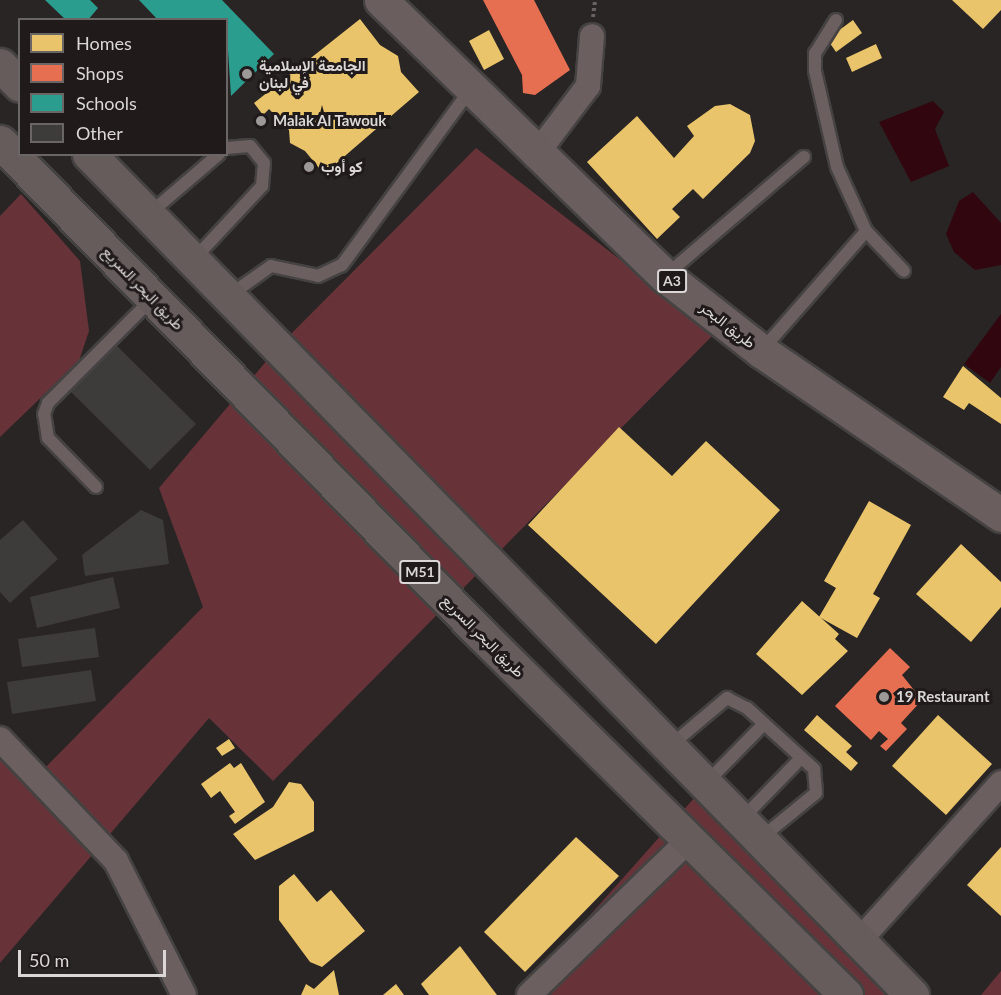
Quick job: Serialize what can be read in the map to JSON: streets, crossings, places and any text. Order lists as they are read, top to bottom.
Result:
{
  "streets": {
    "highway": [
      "A3",
      "طريق البحر السريع",
      "طريق البحر",
      "M51"
    ]
  },
  "places": [
    "الجامعة الإسلامية في لبنان",
    "Malak Al Tawouk",
    "كو أوب",
    "19 Restaurant"
  ],
  "legend": [
    "Homes",
    "Shops",
    "Schools",
    "Other"
  ],
  "scale_bar": "50 m"
}
